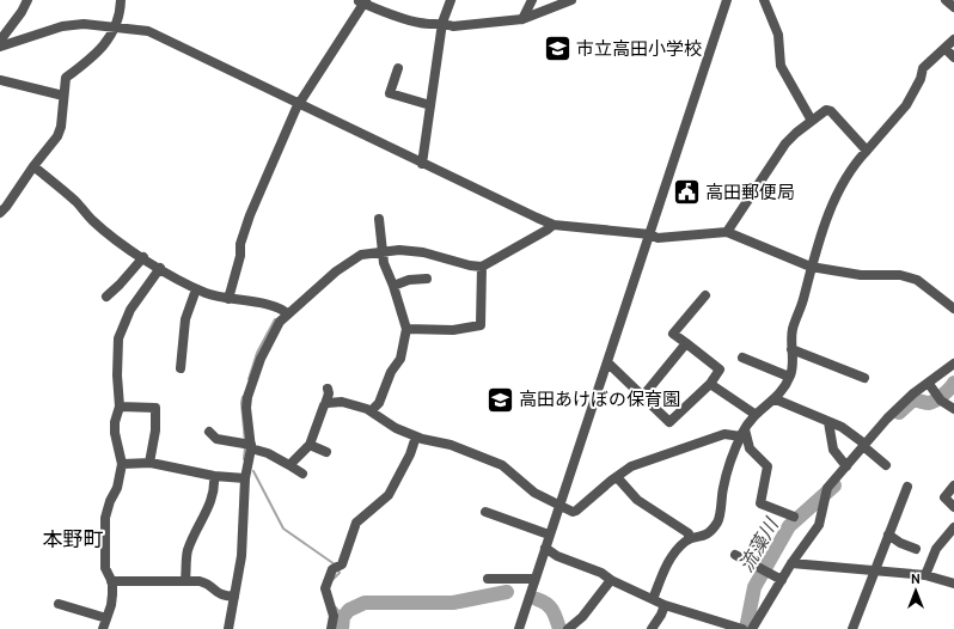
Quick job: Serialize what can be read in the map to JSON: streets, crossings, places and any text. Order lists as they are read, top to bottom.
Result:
{
  "districts": ["本野町"],
  "water": ["流藻川"],
  "places": {
    "school or university": ["市立高田小学校", "高田あけぼの保育園"],
    "public building": ["高田郵便局"]
  },
  "north": "top"
}
